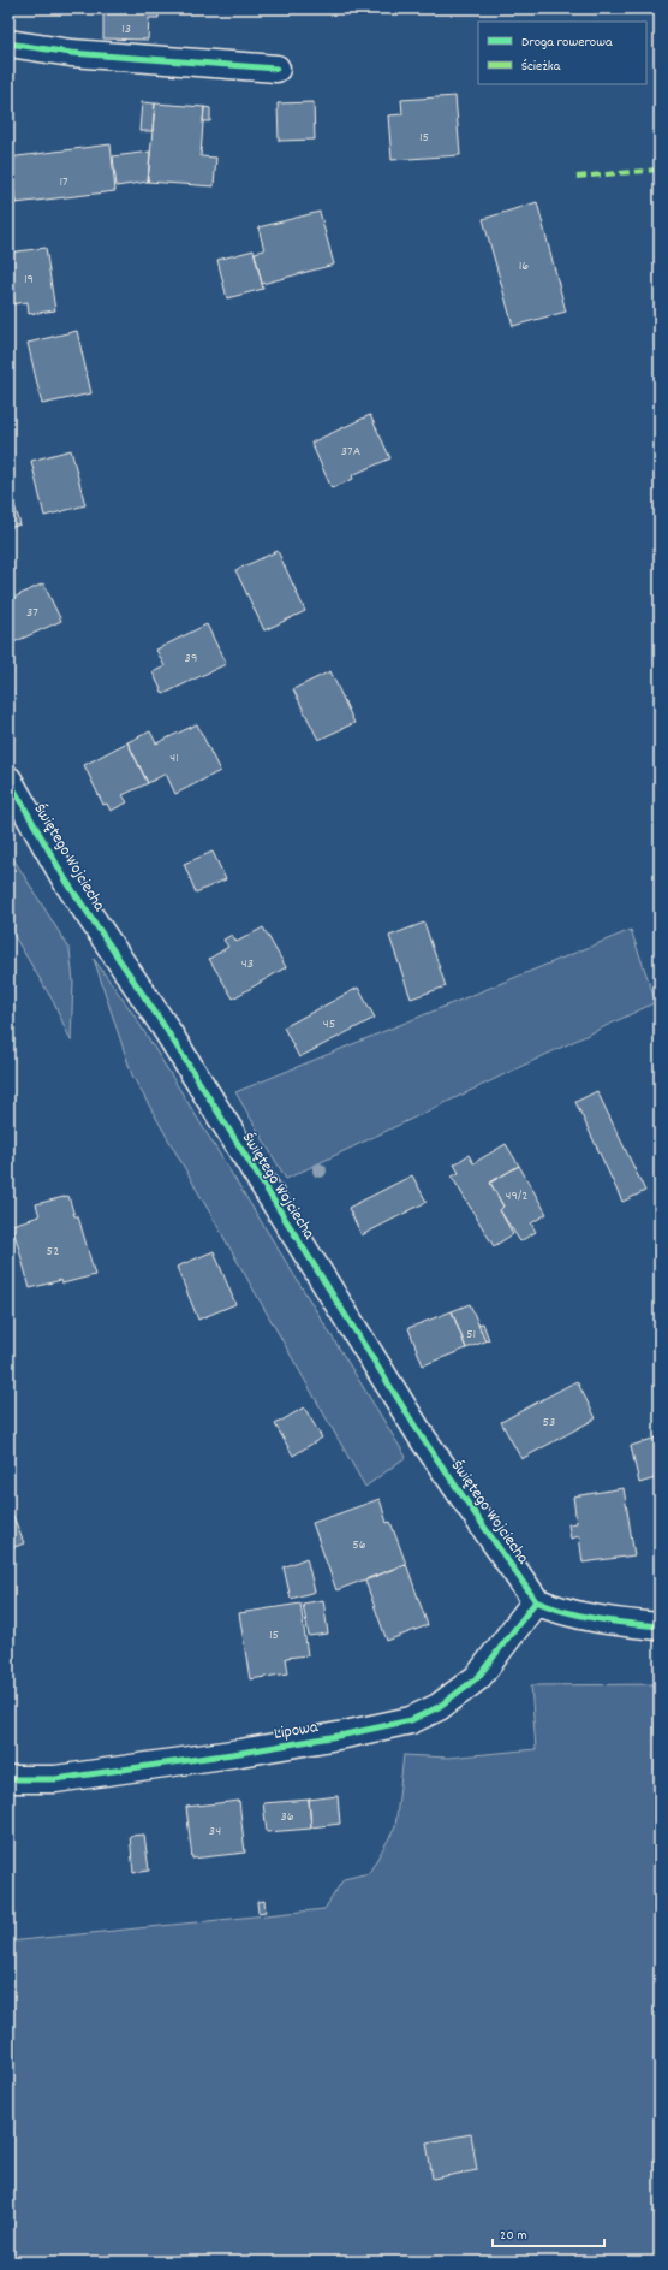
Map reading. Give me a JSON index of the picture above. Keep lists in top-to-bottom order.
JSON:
{
  "streets": {
    "street": ["Świętego Wojciecha", "Lipowa"]
  },
  "crossings": [
    ["Świętego Wojciecha", "Lipowa"]
  ],
  "house_numbers": [
    "13",
    "15",
    "17",
    "16",
    "19",
    "37A",
    "37",
    "39",
    "41",
    "43",
    "45",
    "49/2",
    "52",
    "51",
    "53",
    "56",
    "15",
    "36",
    "34"
  ],
  "legend": ["Droga rowerowa", "Ścieżka"],
  "scale_bar": "20 m"
}
